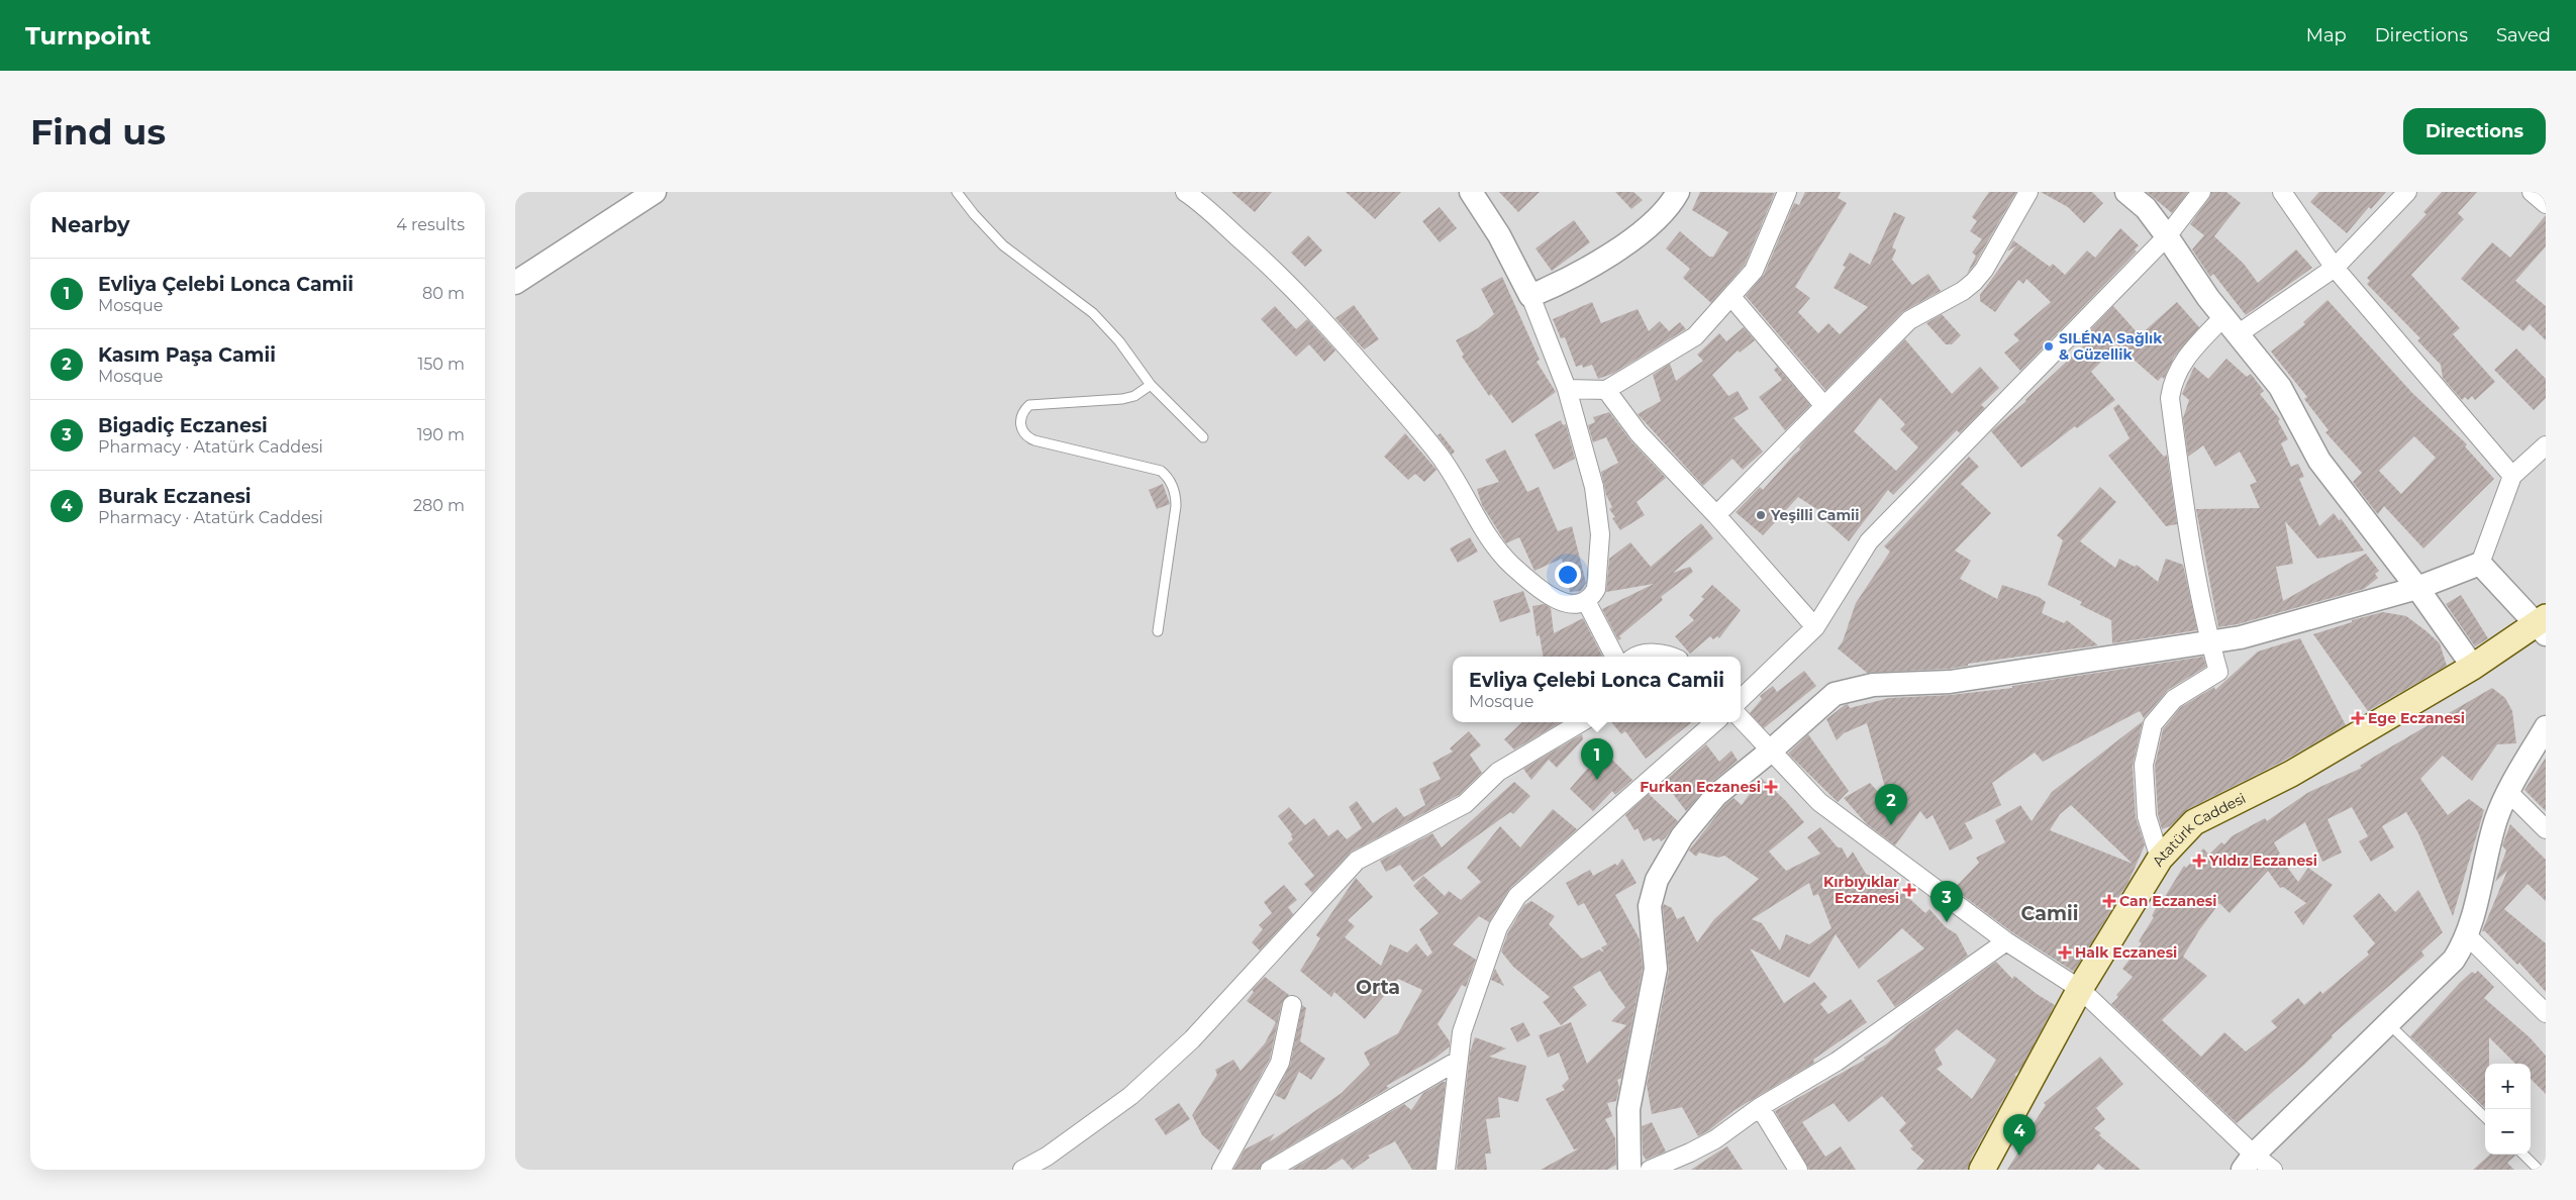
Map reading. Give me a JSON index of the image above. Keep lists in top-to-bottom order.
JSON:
{
  "streets": {
    "main road": ["Atatürk Caddesi"]
  },
  "districts": ["Camii", "Orta"],
  "places": {
    "other": ["SILÉNA Sağlık & Güzellik", "Yeşilli Camii"],
    "health": [
      "Ege Eczanesi",
      "Furkan Eczanesi",
      "Yıldız Eczanesi",
      "Kırbıyıklar Eczanesi",
      "Can Eczanesi",
      "Halk Eczanesi"
    ]
  },
  "page": {
    "header": "Turnpoint",
    "nav": ["Map", "Directions", "Saved"],
    "buttons": "Directions",
    "title": "Find us",
    "heading": ["Nearby", "4 results"],
    "list": [
      {
        "mark": "1",
        "name": "Evliya Çelebi Lonca Camii",
        "note": "Mosque",
        "value": "80 m"
      },
      {
        "mark": "2",
        "name": "Kasım Paşa Camii",
        "note": "Mosque",
        "value": "150 m"
      },
      {
        "mark": "3",
        "name": "Bigadiç Eczanesi",
        "note": "Pharmacy · Atatürk Caddesi",
        "value": "190 m"
      },
      {
        "mark": "4",
        "name": "Burak Eczanesi",
        "note": "Pharmacy · Atatürk Caddesi",
        "value": "280 m"
      }
    ],
    "popup": ["Evliya Çelebi Lonca Camii", "Mosque"],
    "pins": [
      "1",
      "2",
      "3",
      "4"
    ],
    "map_buttons": ["+", "−"]
  }
}
